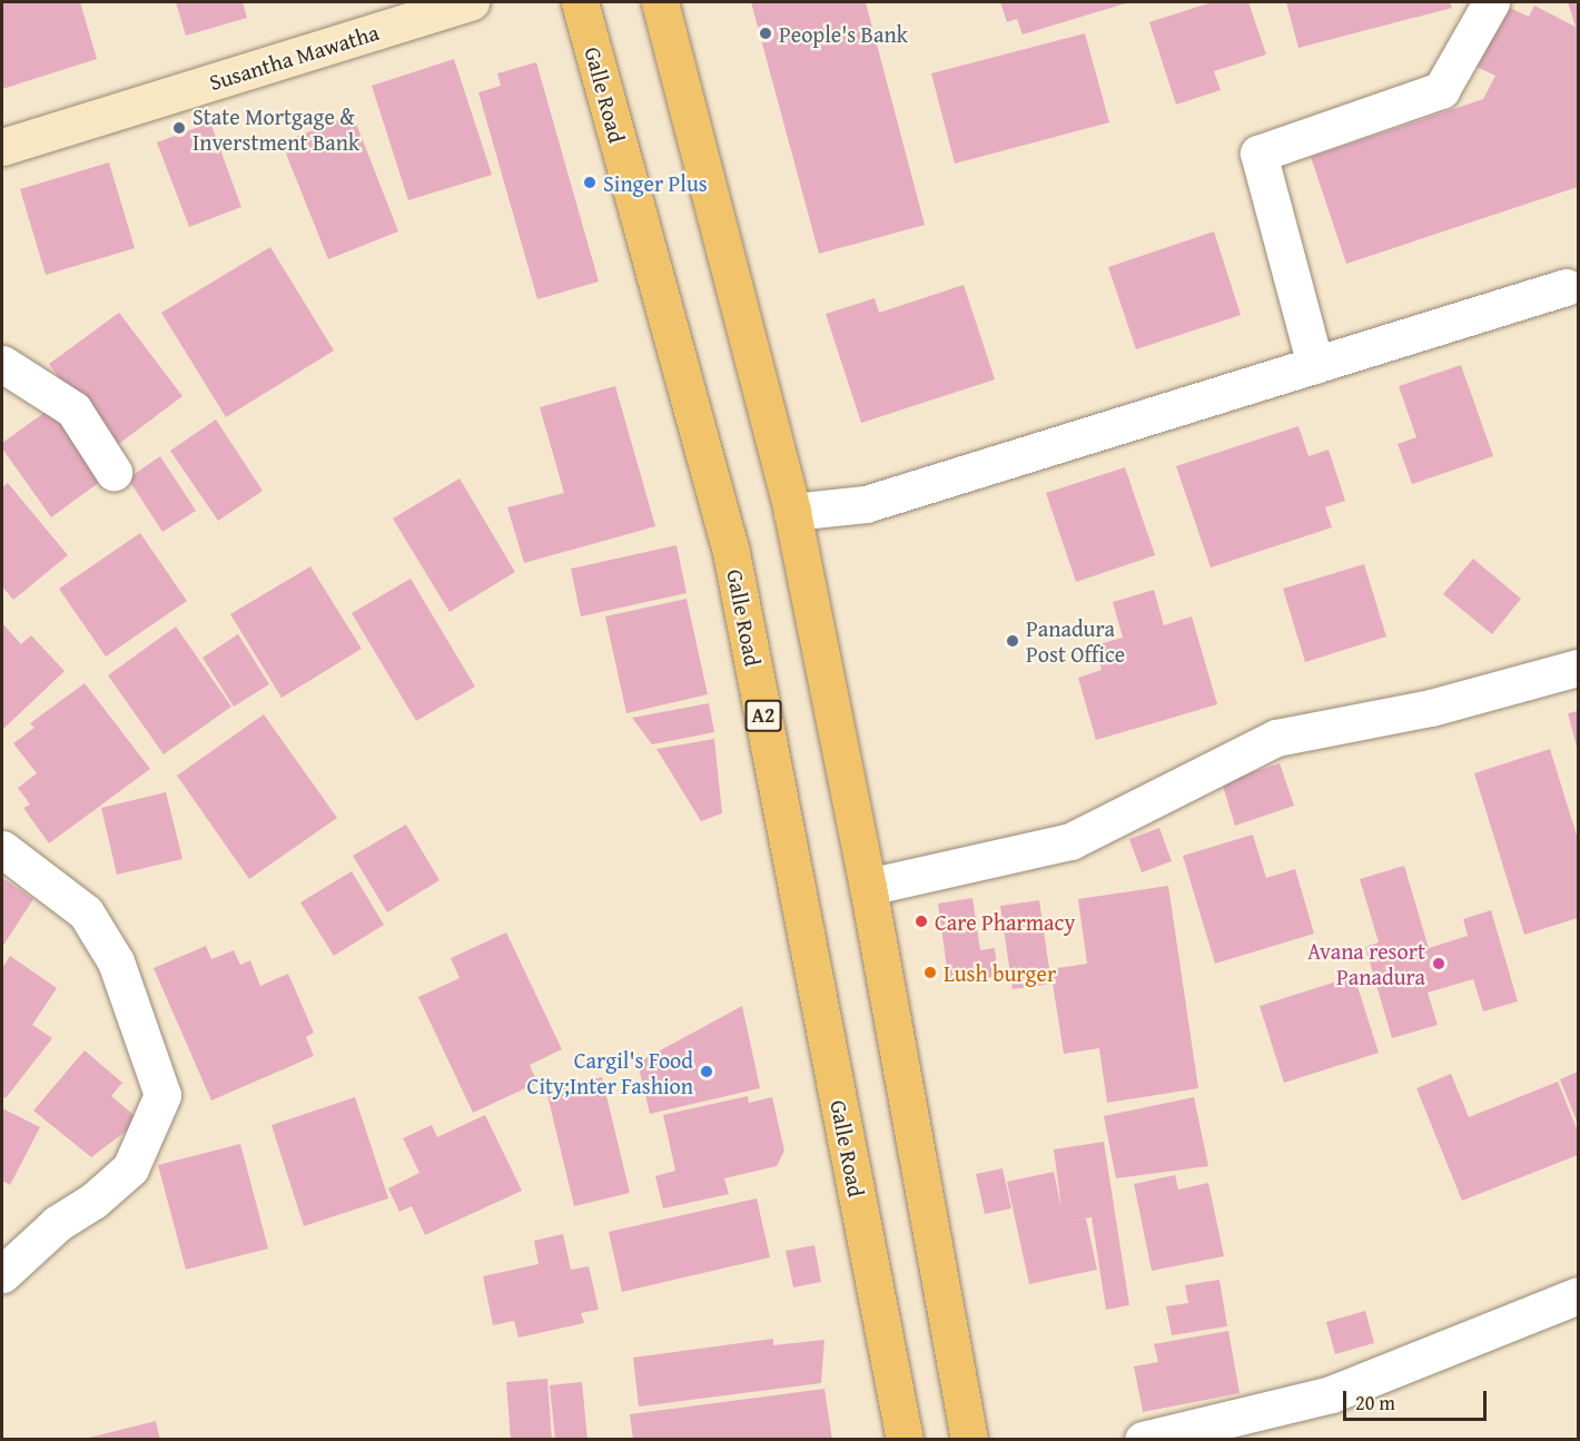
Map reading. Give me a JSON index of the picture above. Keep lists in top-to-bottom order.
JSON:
{
  "streets": {
    "highway": ["Galle Road", "A2"],
    "street": ["Susantha Mawatha"]
  },
  "places": [
    "People's Bank",
    "State Mortgage & Inverstment Bank",
    "Singer Plus",
    "Panadura Post Office",
    "Care Pharmacy",
    "Avana resort Panadura",
    "Lush burger",
    "Cargil's Food City;Inter Fashion"
  ],
  "scale_bar": "20 m"
}
